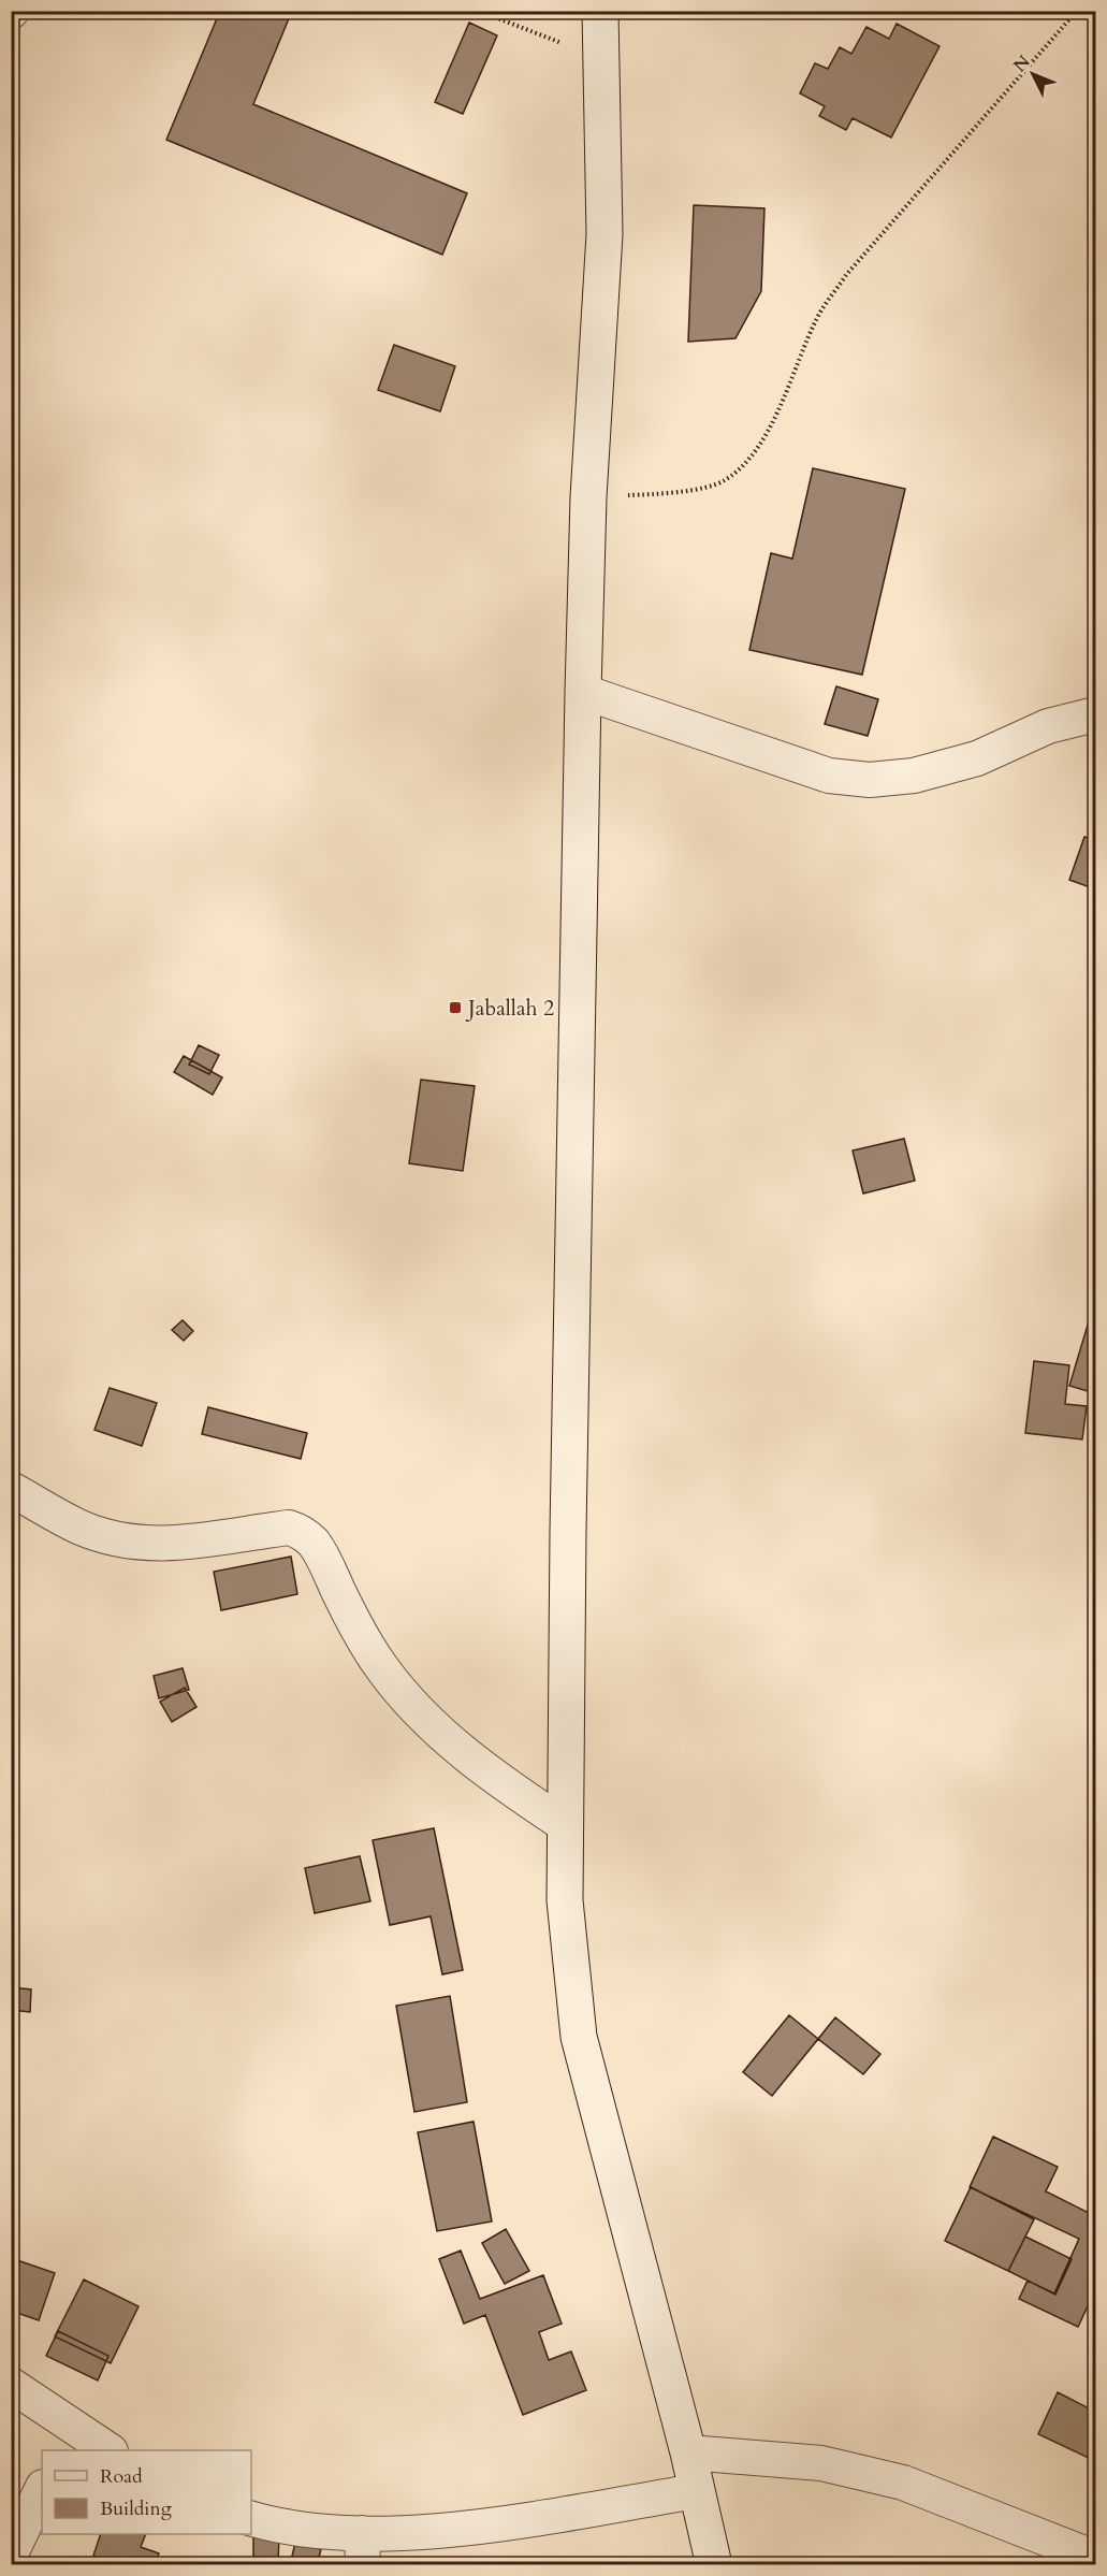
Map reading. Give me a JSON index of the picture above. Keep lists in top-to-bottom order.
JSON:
{
  "places": {
    "transit": ["Jaballah 2"]
  },
  "legend": ["Road", "Building"],
  "north": "top left"
}
